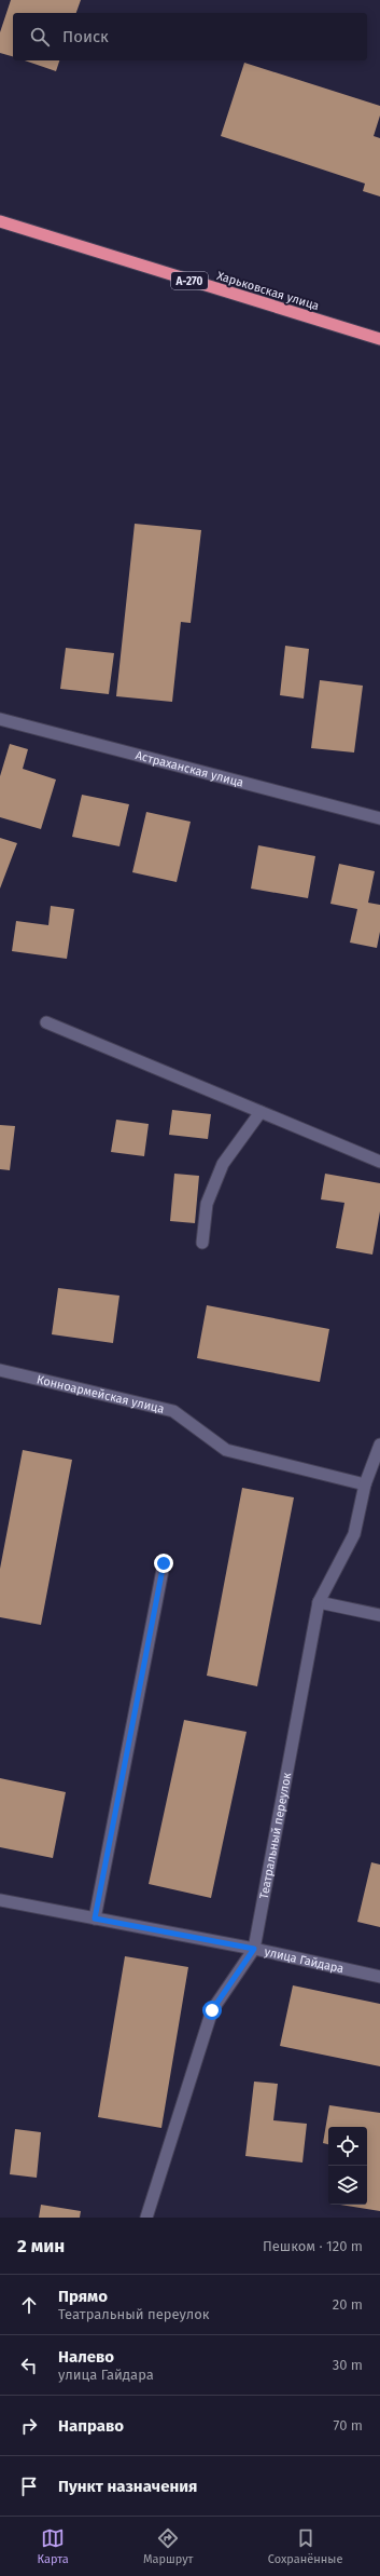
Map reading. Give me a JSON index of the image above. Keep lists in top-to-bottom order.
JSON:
{
  "streets": {
    "highway": ["А-270", "Харьковская улица"],
    "street": [
      "Астраханская улица",
      "Конноармейская улица",
      "Театральный переулок",
      "улица Гайдара"
    ]
  },
  "crossings": [
    ["Конноармейская улица", "Театральный переулок"],
    ["Театральный переулок", "улица Гайдара"]
  ],
  "page": {
    "search": "Поиск",
    "heading": ["2 мин", "Пешком · 120 m"],
    "list": [
      ["Прямо", "Театральный переулок", "20 m"],
      ["Налево", "улица Гайдара", "30 m"],
      ["Направо", "70 m"],
      "Пункт назначения"
    ],
    "nav": ["Карта", "Маршрут", "Сохранённые"]
  }
}
